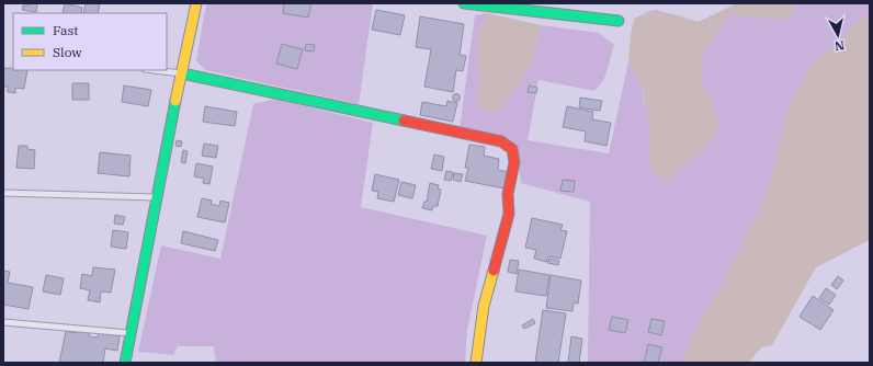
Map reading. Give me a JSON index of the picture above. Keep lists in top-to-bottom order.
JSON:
{
  "legend": ["Fast", "Slow"],
  "north": "bottom"
}
